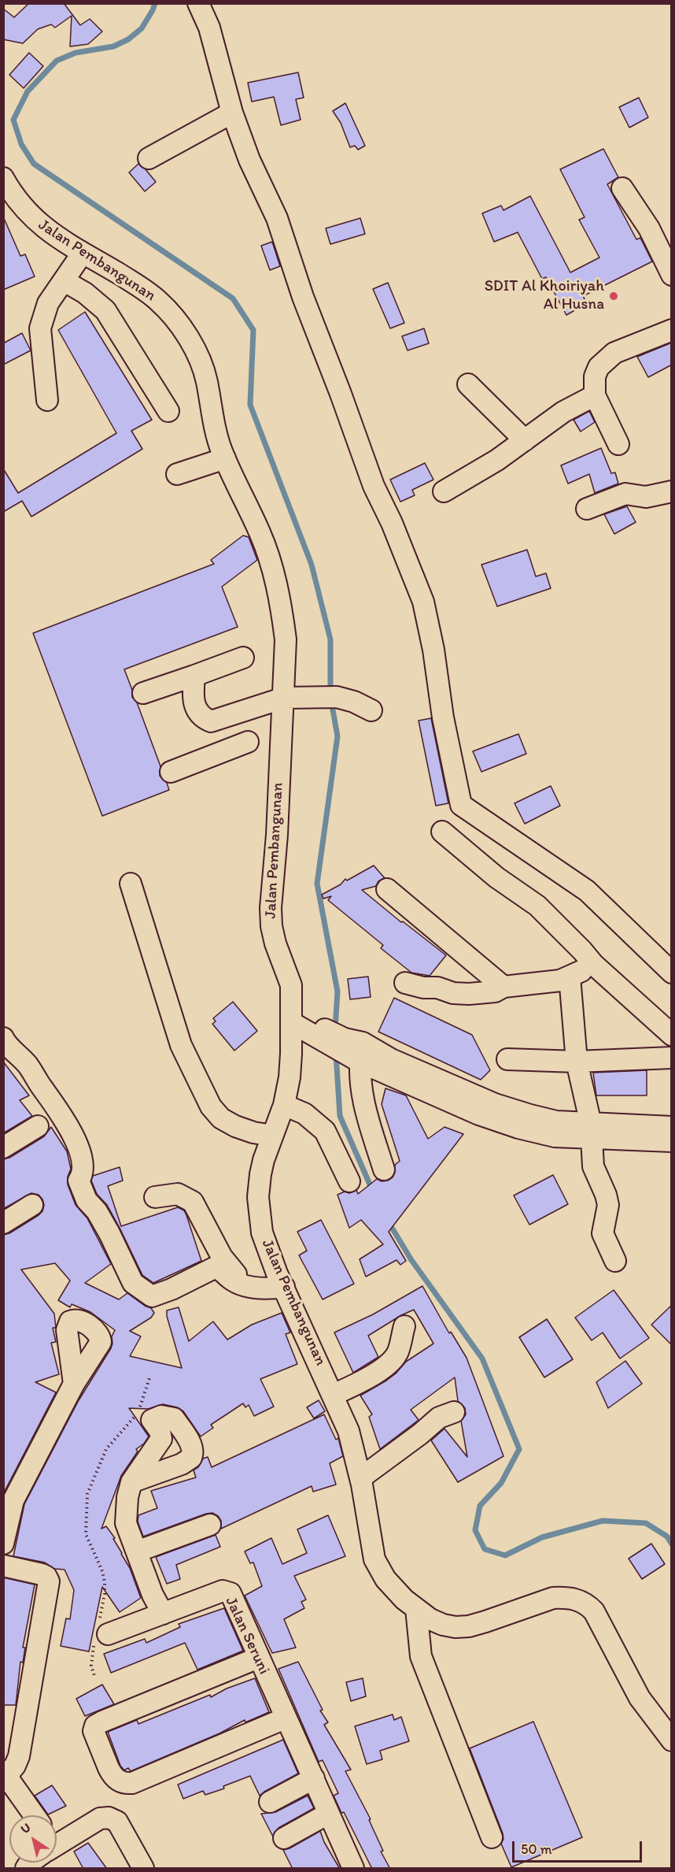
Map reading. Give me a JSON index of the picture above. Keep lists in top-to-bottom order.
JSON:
{
  "streets": {
    "street": ["Jalan Pembangunan", "Jalan Seruni"]
  },
  "places": ["SDIT Al Khoiriyah Al Husna"],
  "scale_bar": "50 m",
  "north": "top left"
}
